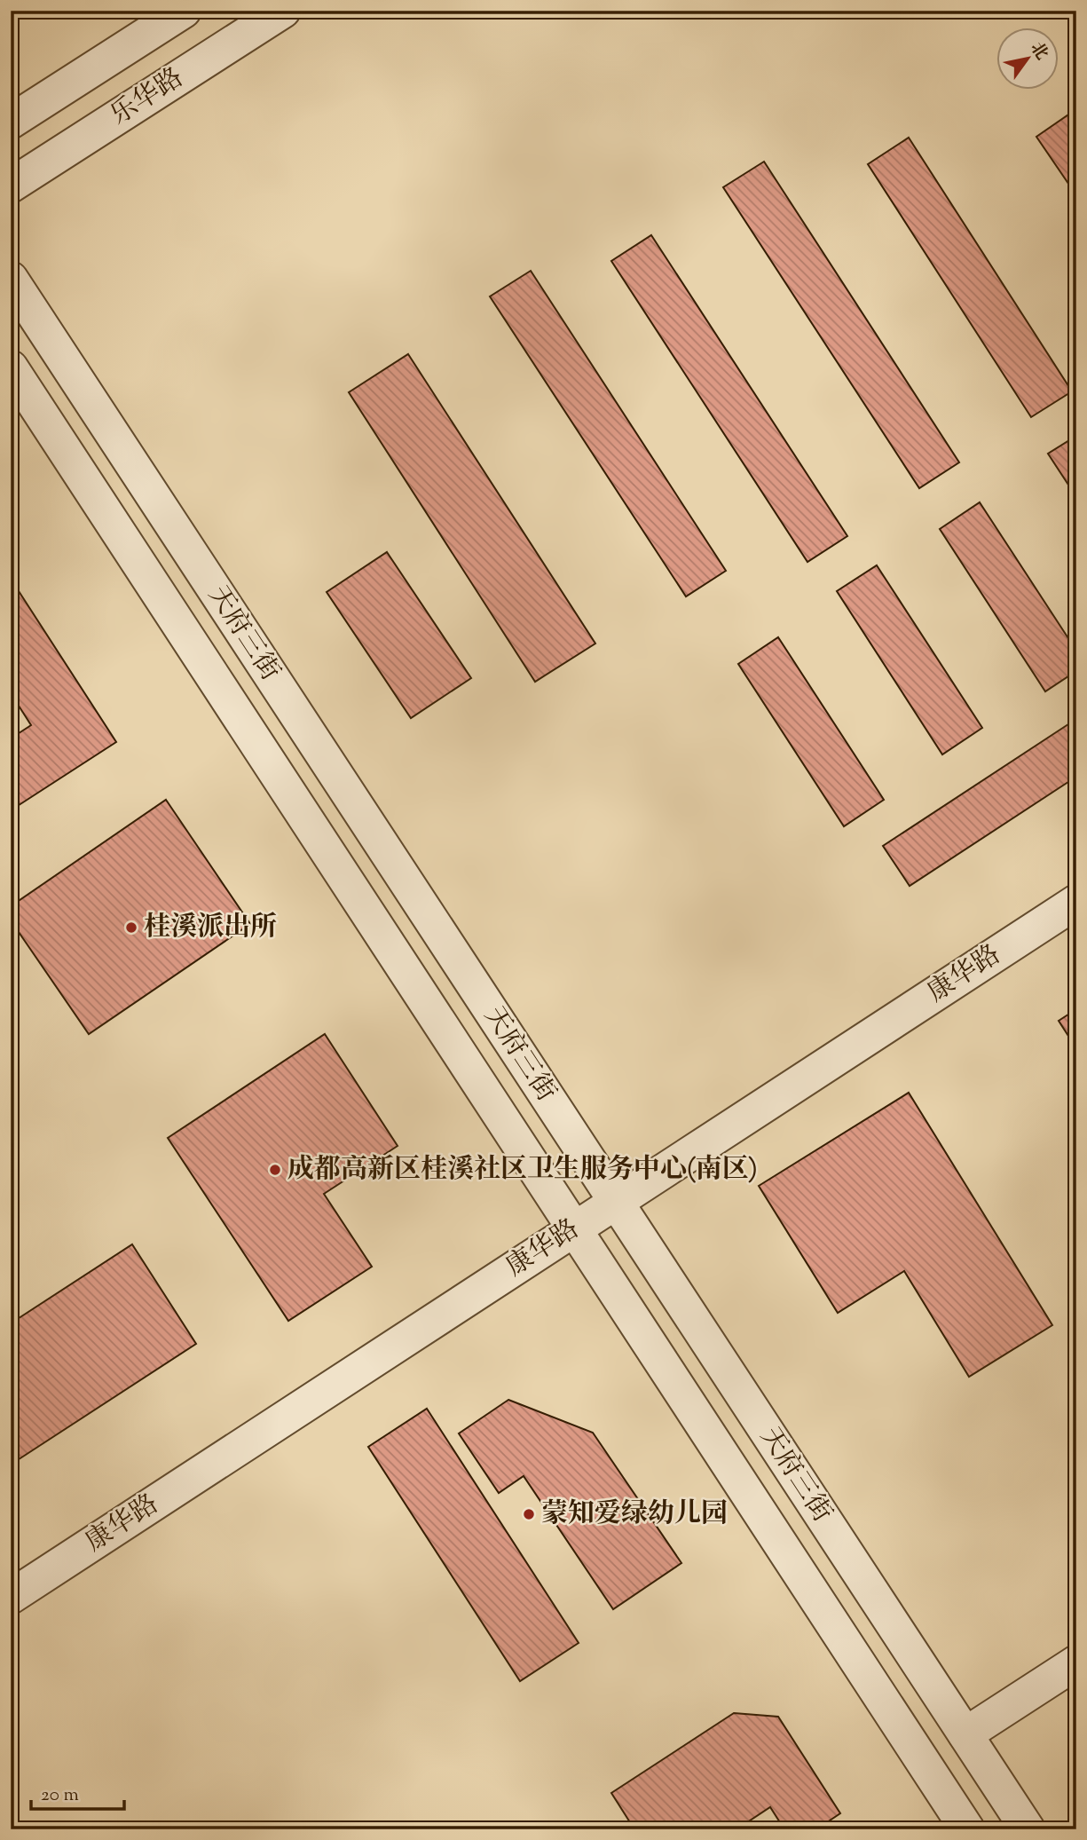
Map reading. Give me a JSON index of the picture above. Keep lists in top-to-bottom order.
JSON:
{
  "streets": {
    "street": ["乐华路", "天府三街", "康华路"]
  },
  "crossings": [
    ["天府三街", "康华路"]
  ],
  "places": ["桂溪派出所", "成都高新区桂溪社区卫生服务中心(南区)", "蒙知爱绿幼儿园"],
  "scale_bar": "20 m",
  "north": "top right"
}
